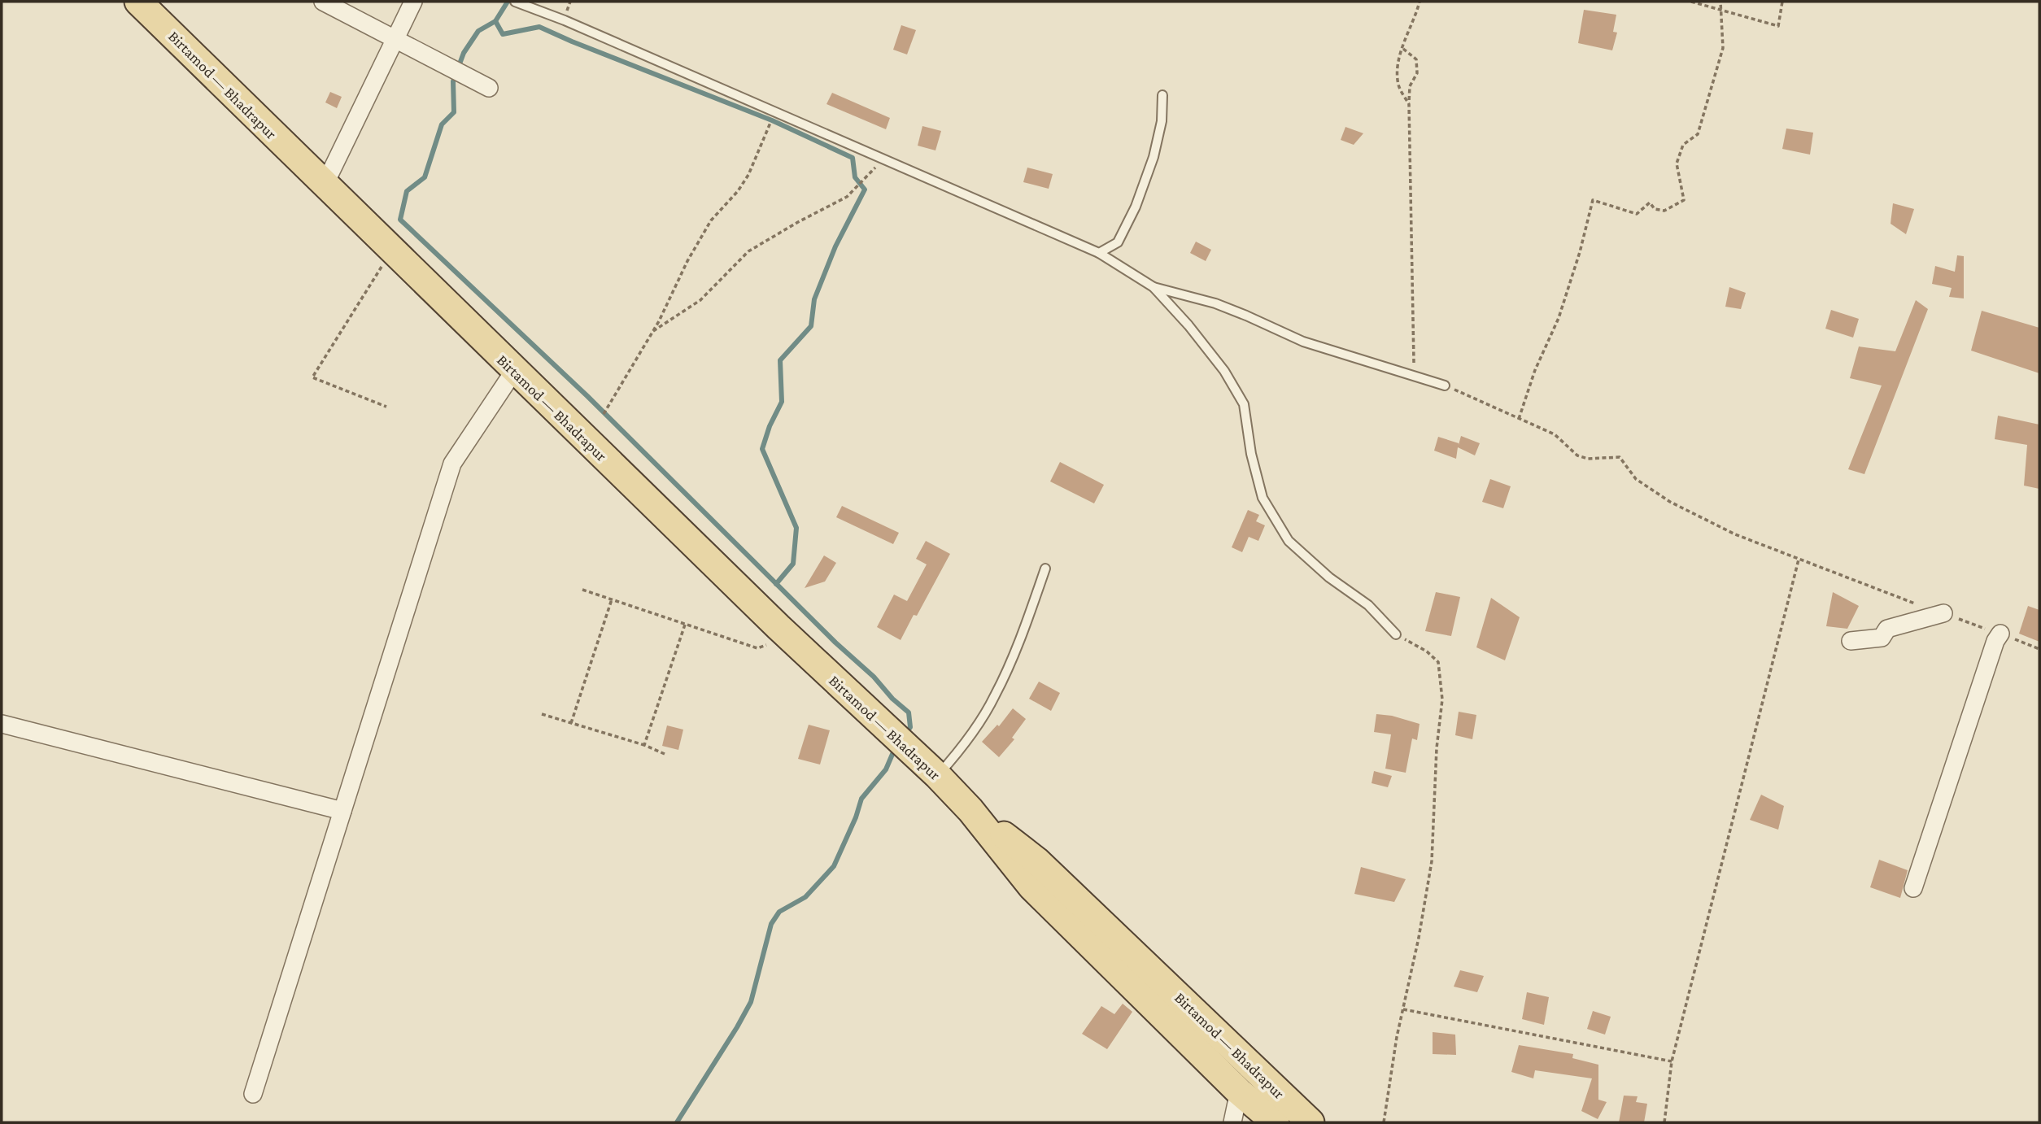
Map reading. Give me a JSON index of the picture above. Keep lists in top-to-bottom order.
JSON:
{
  "streets": {
    "main road": ["Birtamod — Bhadrapur"]
  }
}
